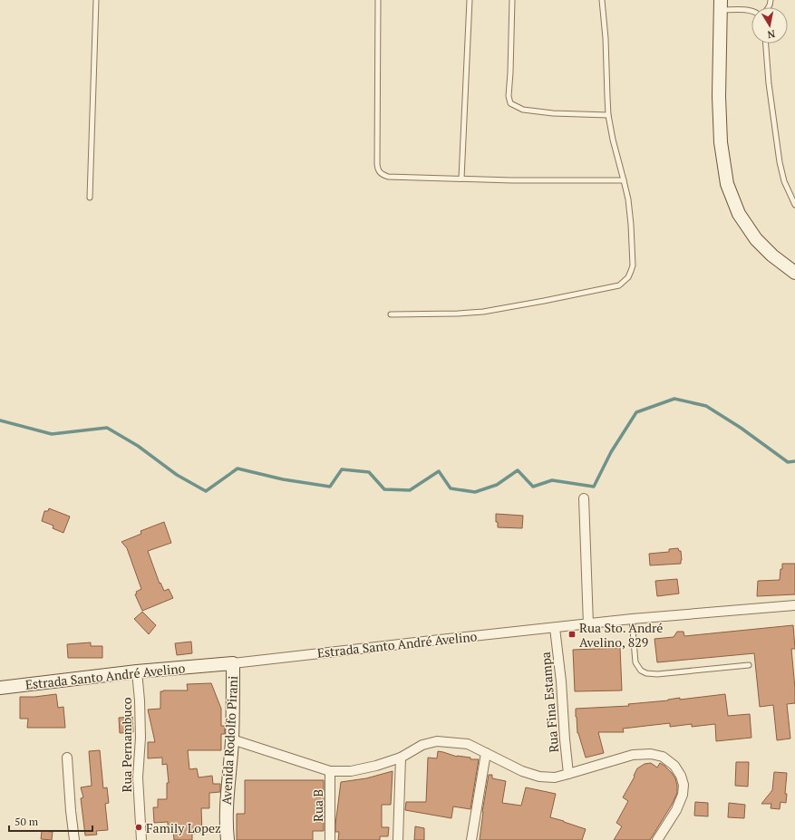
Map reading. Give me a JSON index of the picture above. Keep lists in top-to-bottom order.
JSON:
{
  "streets": {
    "main road": ["Estrada Santo André Avelino", "Avenida Rodolfo Pirani"],
    "street": ["Rua Fina Estampa", "Rua Pernambuco", "Rua B"]
  },
  "crossings": [
    ["Estrada Santo André Avelino", "Rua Fina Estampa"],
    ["Estrada Santo André Avelino", "Avenida Rodolfo Pirani"],
    ["Estrada Santo André Avelino", "Rua Pernambuco"]
  ],
  "places": {
    "transit": ["Rua Sto. André Avelino, 829"],
    "other": ["Family Lopez"]
  },
  "scale_bar": "50 m",
  "north": "bottom"
}
